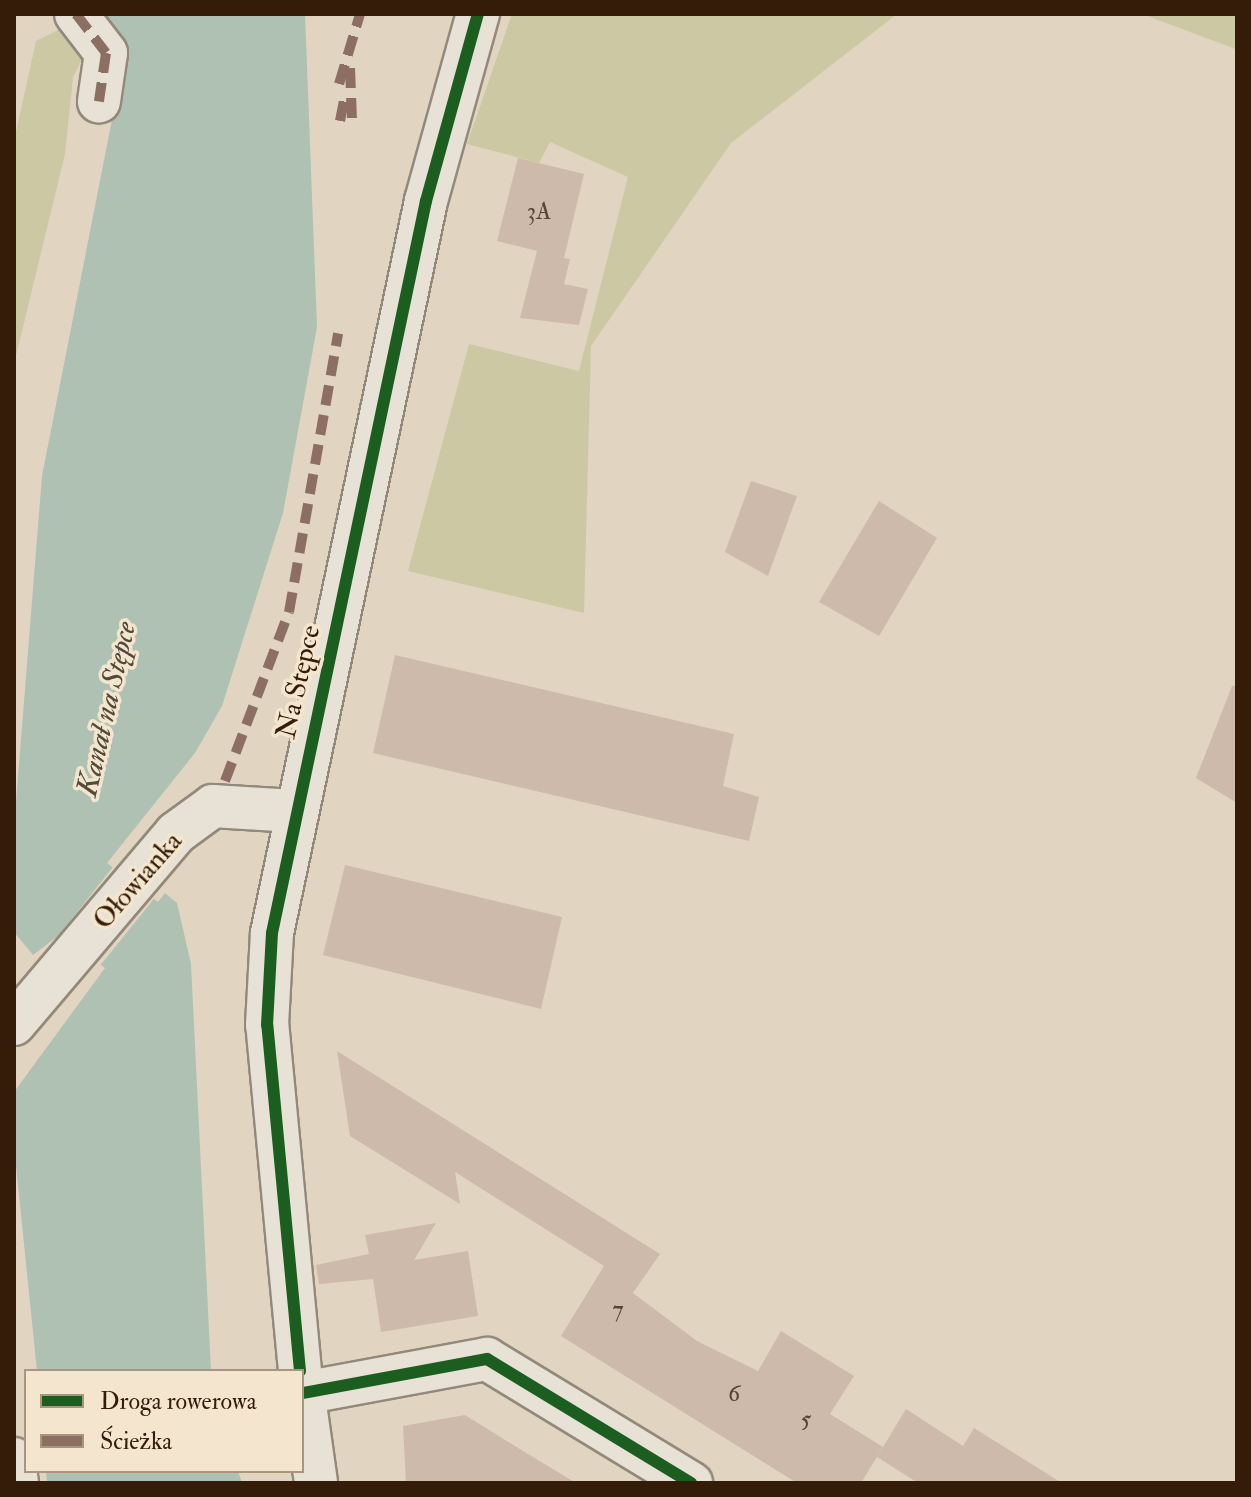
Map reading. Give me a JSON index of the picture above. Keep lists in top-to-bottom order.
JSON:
{
  "streets": {
    "street": ["Na Stępce", "Ołowianka"]
  },
  "crossings": [
    ["Na Stępce", "Ołowianka"]
  ],
  "water": ["Kanał na Stępce"],
  "house_numbers": [
    "3A",
    "7",
    "6",
    "5"
  ],
  "legend": ["Droga rowerowa", "Ścieżka"]
}
